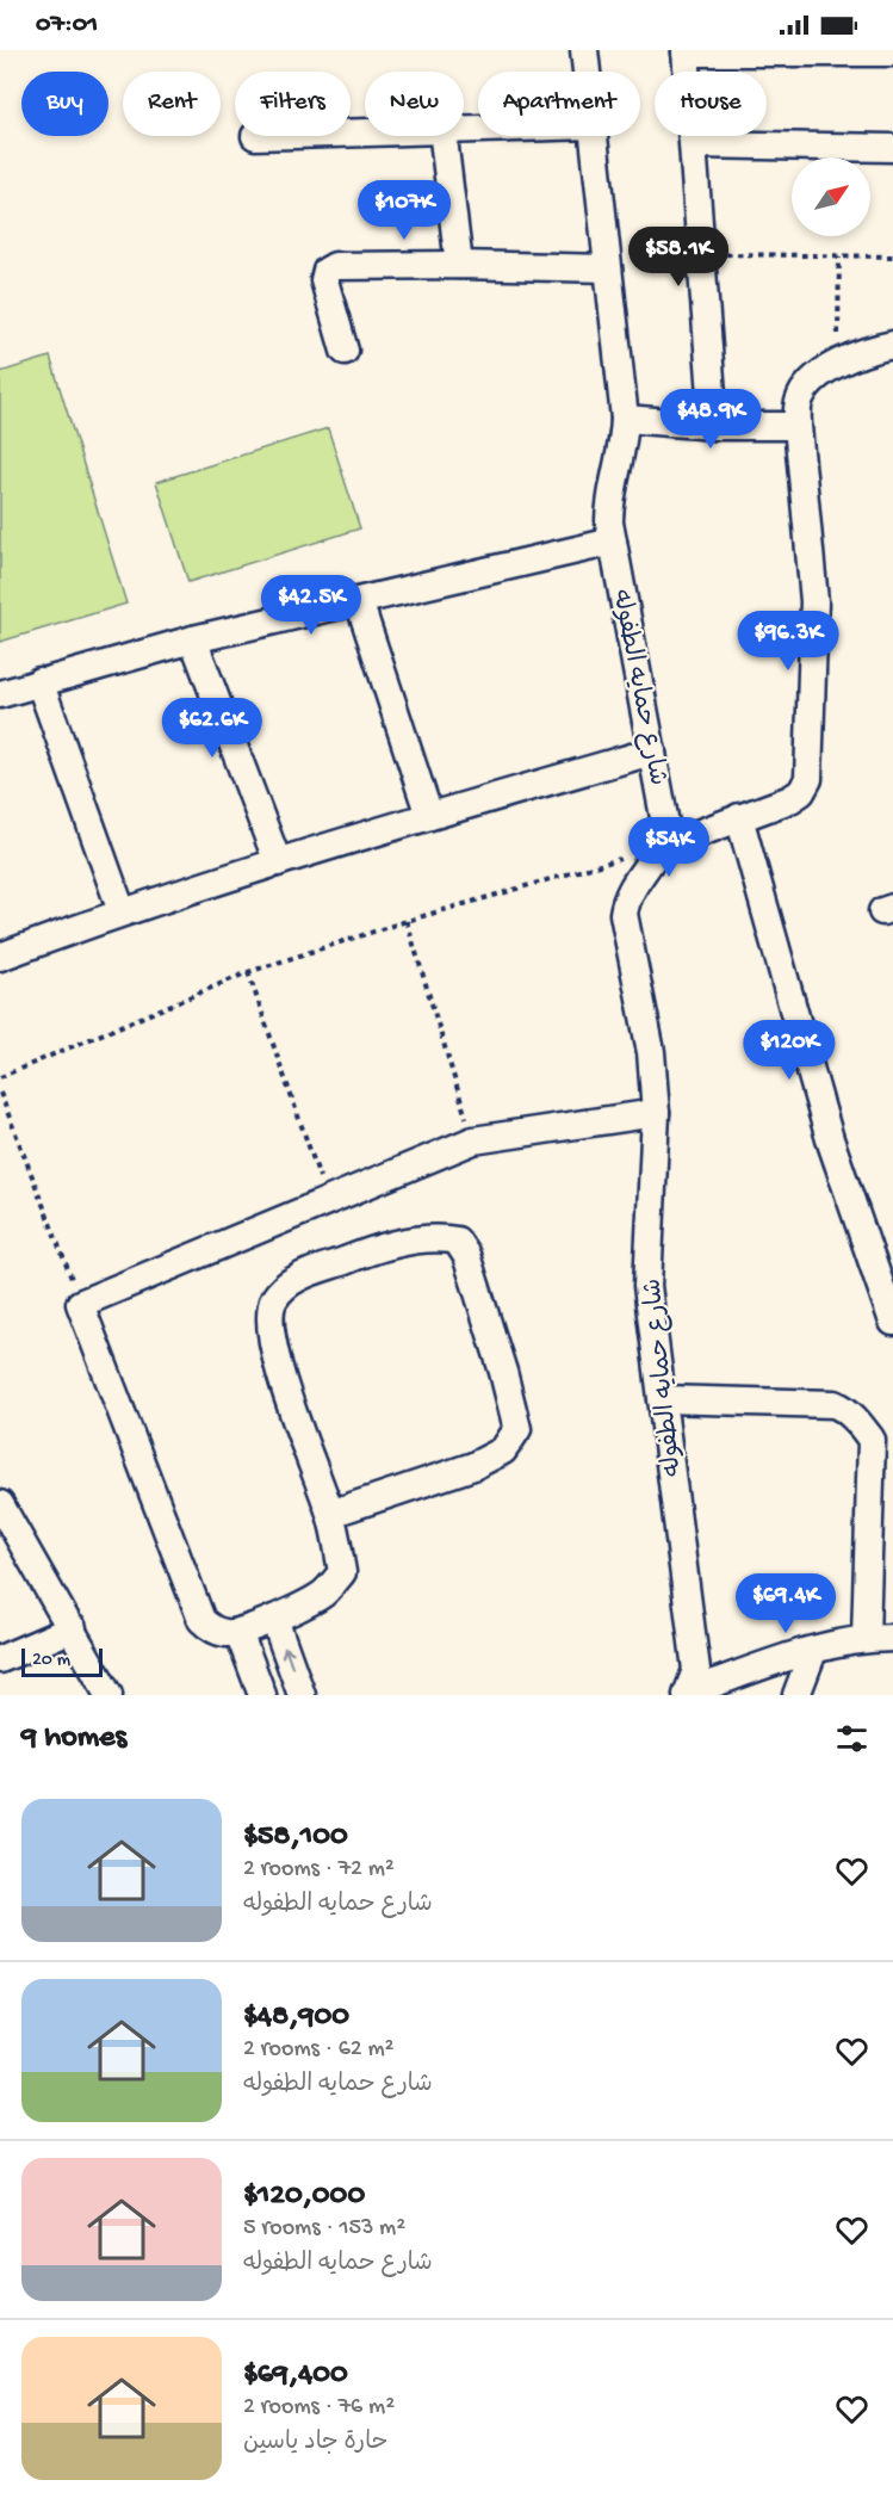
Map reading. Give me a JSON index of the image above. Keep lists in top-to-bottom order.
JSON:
{
  "streets": {
    "street": ["شارع حمايه الطفوله"]
  },
  "scale_bar": "20 m",
  "north": "top right",
  "page": {
    "status": "07:01",
    "chip": [
      "Buy",
      "Rent",
      "Filters",
      "New",
      "Apartment",
      "House"
    ],
    "price": [
      "$107K",
      "$58.1K",
      "$48.9K",
      "$42.5K",
      "$96.3K",
      "$62.6K",
      "$54K",
      "$120K",
      "$69.4K"
    ],
    "scale": "20 m",
    "heading": "9 homes",
    "list": [
      {
        "name": "$58,100",
        "note": "2 rooms · 72 m² · شارع حمايه الطفوله"
      },
      {
        "name": "$48,900",
        "note": "2 rooms · 62 m² · شارع حمايه الطفوله"
      },
      {
        "name": "$120,000",
        "note": "5 rooms · 153 m² · شارع حمايه الطفوله"
      },
      {
        "name": "$69,400",
        "note": "2 rooms · 76 m² · حارة جاد ياسين"
      }
    ]
  }
}
